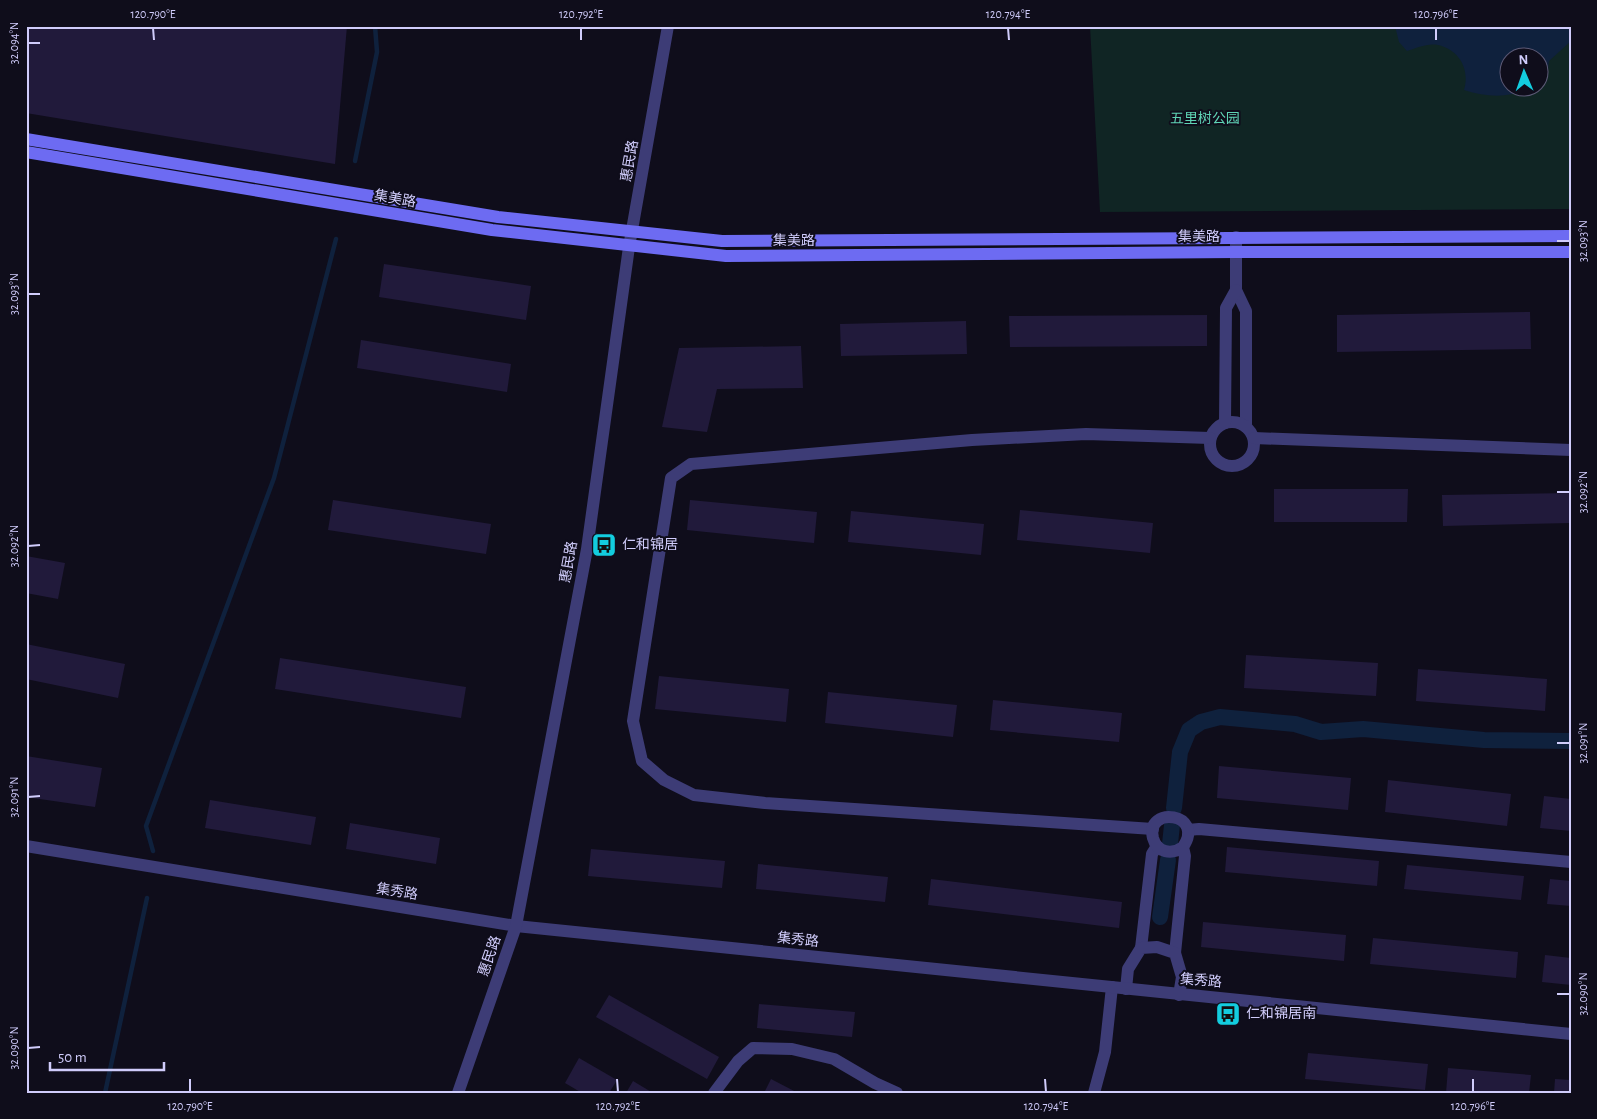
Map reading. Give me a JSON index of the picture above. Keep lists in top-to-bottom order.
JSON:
{
  "streets": {
    "main road": ["集美路"],
    "street": ["惠民路", "集秀路"]
  },
  "crossings": [
    ["惠民路", "集美路"],
    ["惠民路", "集秀路"]
  ],
  "parks": ["五里树公园"],
  "places": {
    "bus stop": ["仁和锦居", "仁和锦居南"]
  },
  "scale_bar": "50 m",
  "north": "top",
  "coordinates": [
    "120.790°E",
    "120.792°E",
    "120.794°E",
    "120.796°E",
    "32.094°N",
    "32.093°N",
    "32.092°N",
    "32.091°N",
    "32.090°N"
  ]
}
